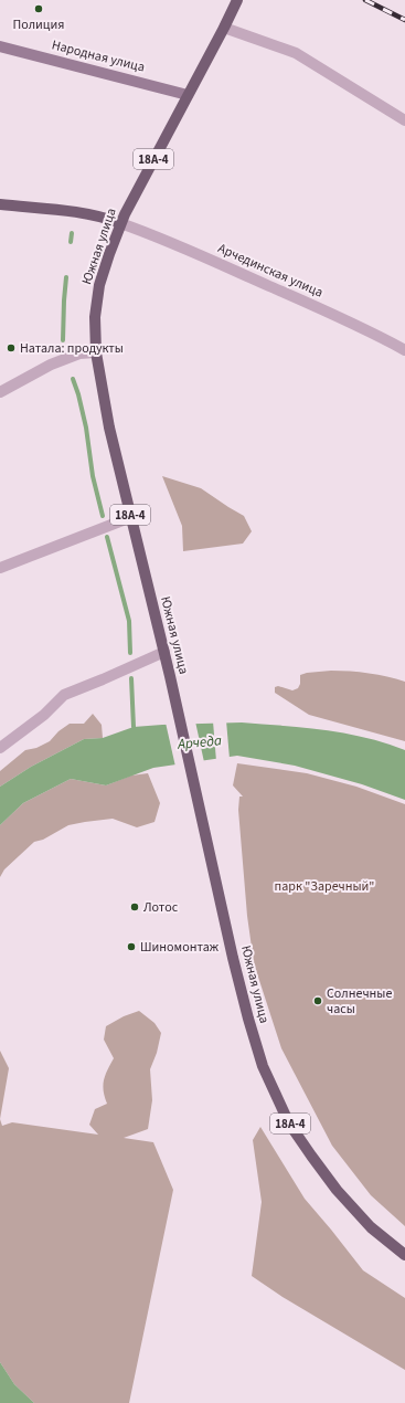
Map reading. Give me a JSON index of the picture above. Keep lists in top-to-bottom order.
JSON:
{
  "streets": {
    "main road": ["18А-4", "Южная улица"],
    "street": ["Народная улица", "Арчединская улица"]
  },
  "crossings": [
    ["Народная улица", "Южная улица"],
    ["Южная улица", "Арчединская улица"]
  ],
  "water": ["Арчеда"],
  "parks": ["парк \"Заречный\""],
  "places": [
    "Полиция",
    "Натала: продукты",
    "Лотос",
    "Шиномонтаж",
    "Солнечные часы"
  ]
}
